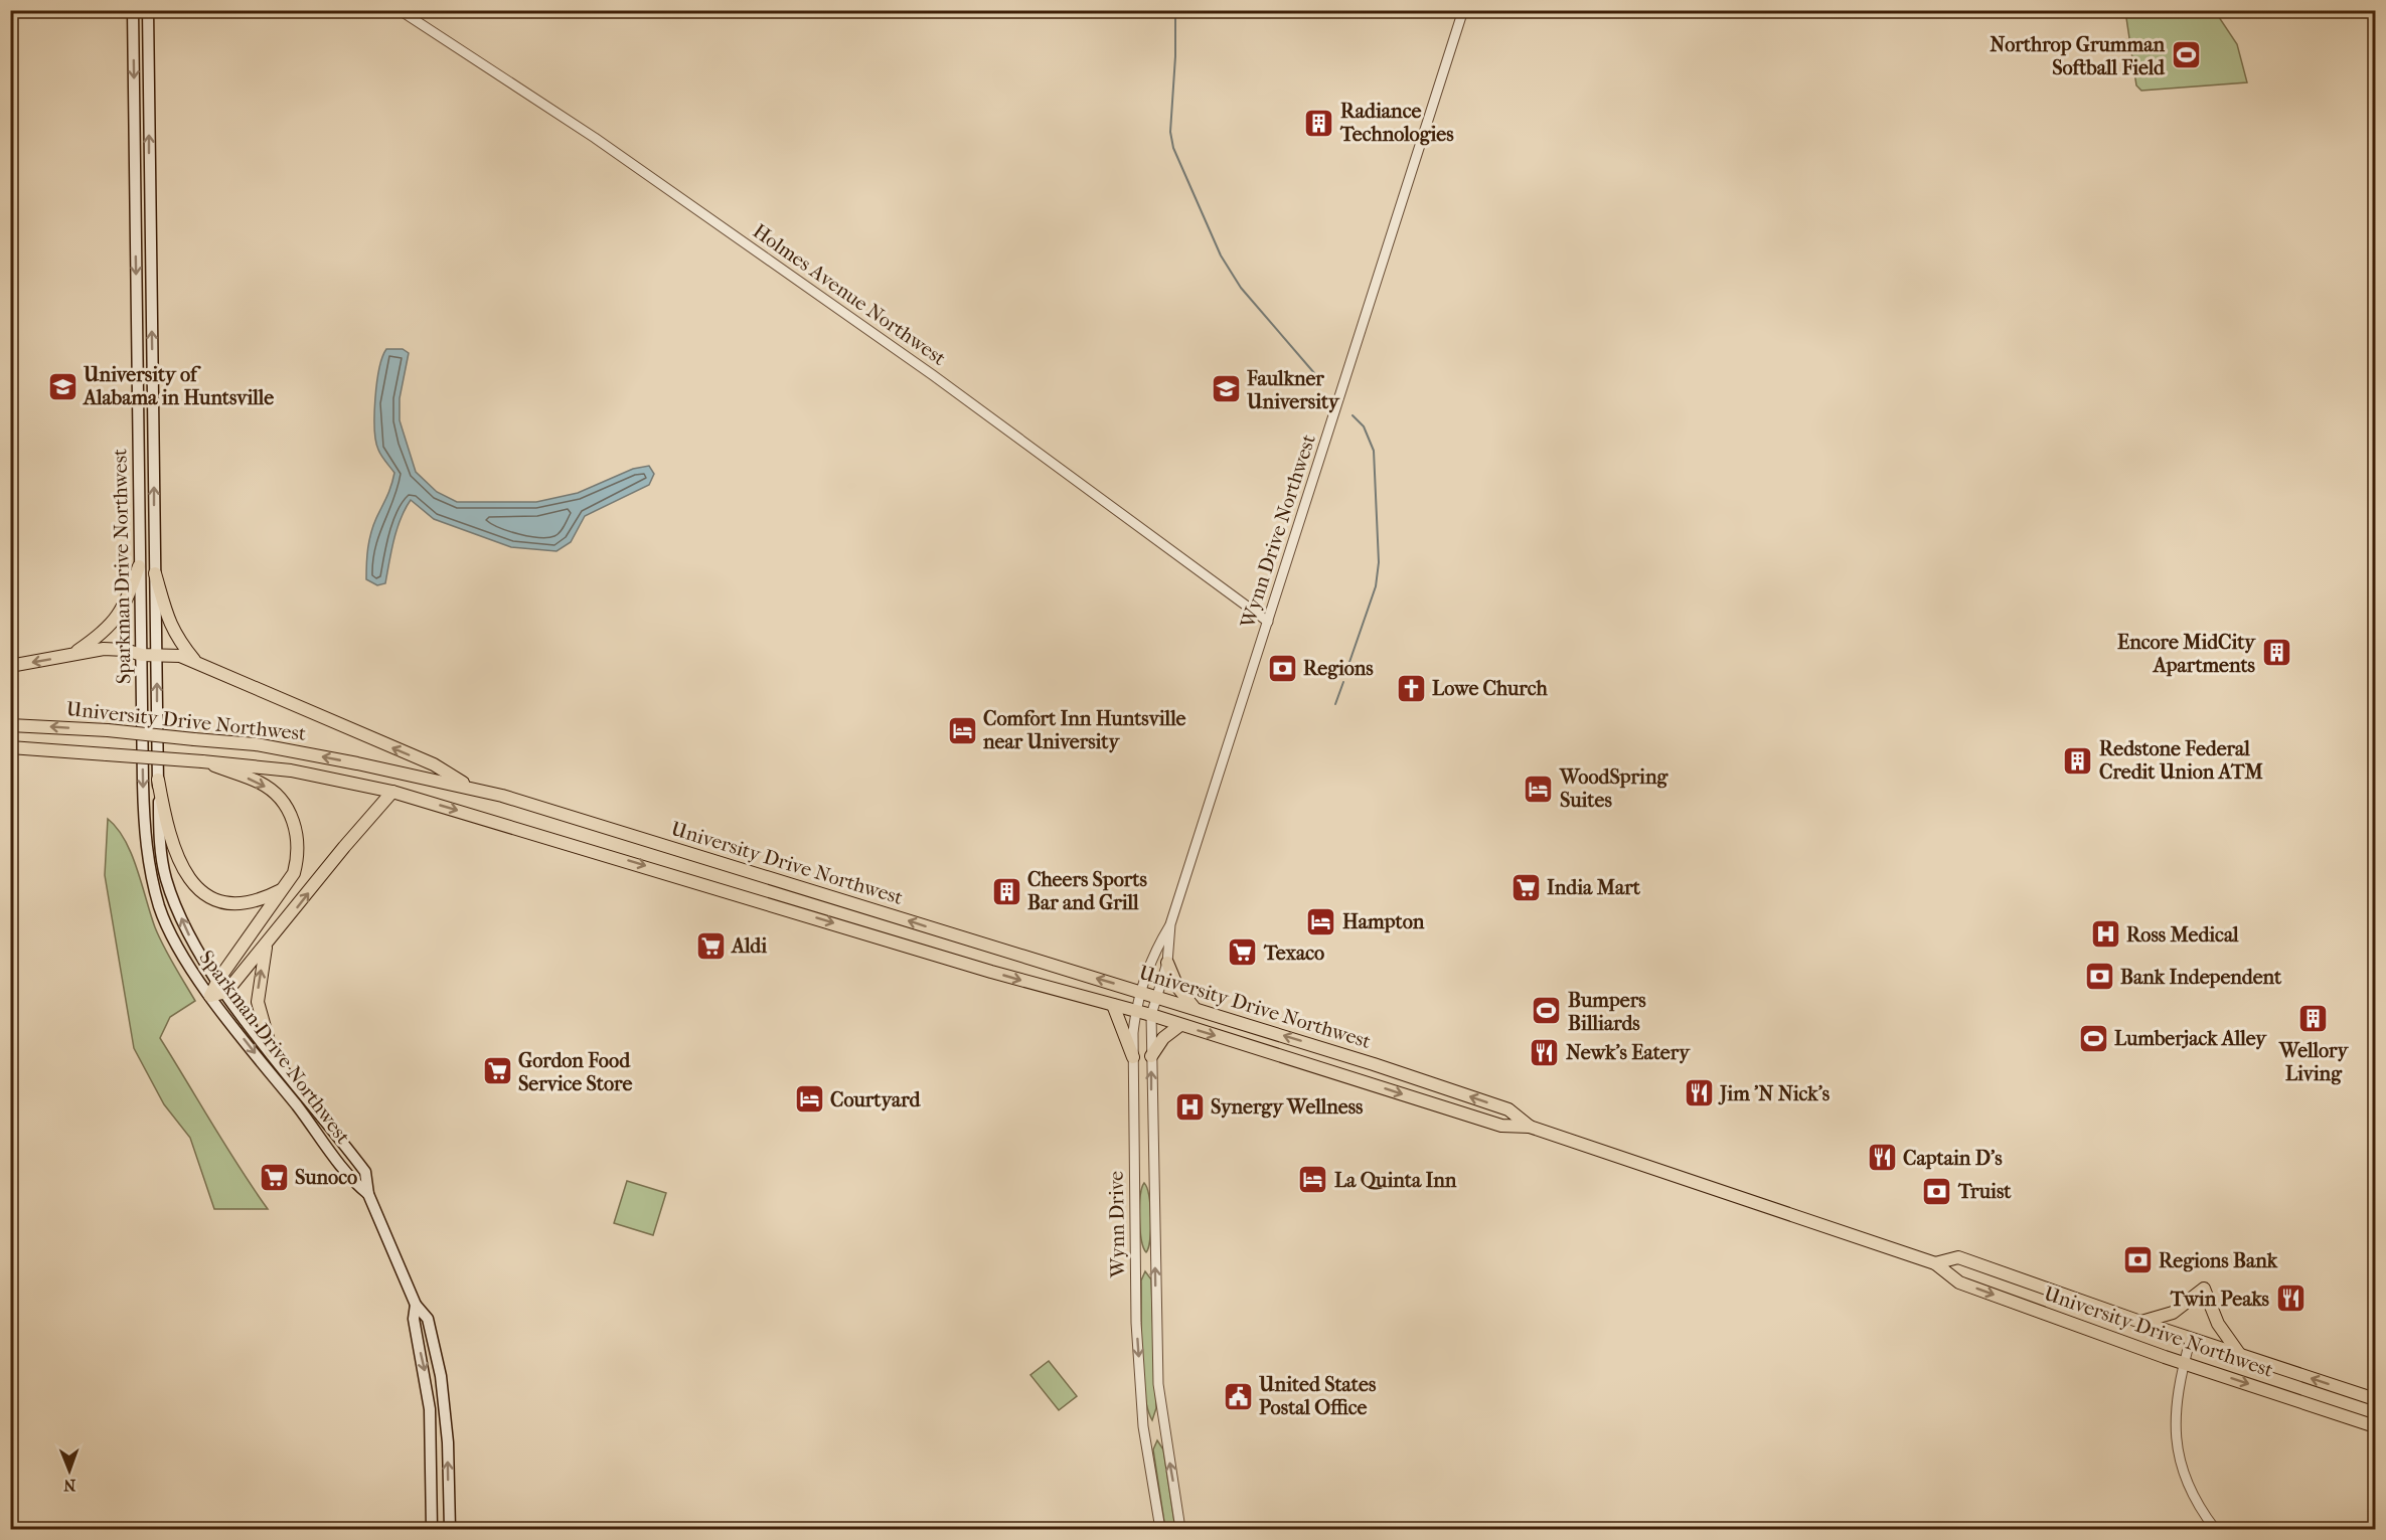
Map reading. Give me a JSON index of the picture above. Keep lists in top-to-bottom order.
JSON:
{
  "streets": {
    "highway": ["University Drive Northwest"],
    "main road": ["Sparkman Drive Northwest"],
    "street": ["Holmes Avenue Northwest", "Wynn Drive Northwest", "Wynn Drive"]
  },
  "crossings": [
    ["Holmes Avenue Northwest", "Wynn Drive Northwest"],
    ["Wynn Drive Northwest", "University Drive Northwest"],
    ["Wynn Drive Northwest", "Wynn Drive"],
    ["University Drive Northwest", "Wynn Drive"]
  ],
  "places": {
    "sports": ["Northrop Grumman Softball Field", "Bumpers Billiards", "Lumberjack Alley"],
    "building": [
      "Radiance Technologies",
      "Encore MidCity Apartments",
      "Redstone Federal Credit Union ATM",
      "Cheers Sports Bar and Grill",
      "Wellory Living"
    ],
    "school or university": ["University of Alabama in Huntsville", "Faulkner University"],
    "bank": [
      "Regions",
      "Bank Independent",
      "Truist",
      "Regions Bank"
    ],
    "church": ["Lowe Church"],
    "hotel": [
      "Comfort Inn Huntsville near University",
      "WoodSpring Suites",
      "Hampton",
      "Courtyard",
      "La Quinta Inn"
    ],
    "supermarket": [
      "India Mart",
      "Aldi",
      "Texaco",
      "Gordon Food Service Store",
      "Sunoco"
    ],
    "hospital": ["Ross Medical", "Synergy Wellness"],
    "restaurant": [
      "Newk's Eatery",
      "Jim 'N Nick's",
      "Captain D's",
      "Twin Peaks"
    ],
    "public building": ["United States Postal Office"]
  },
  "north": "bottom"
}
